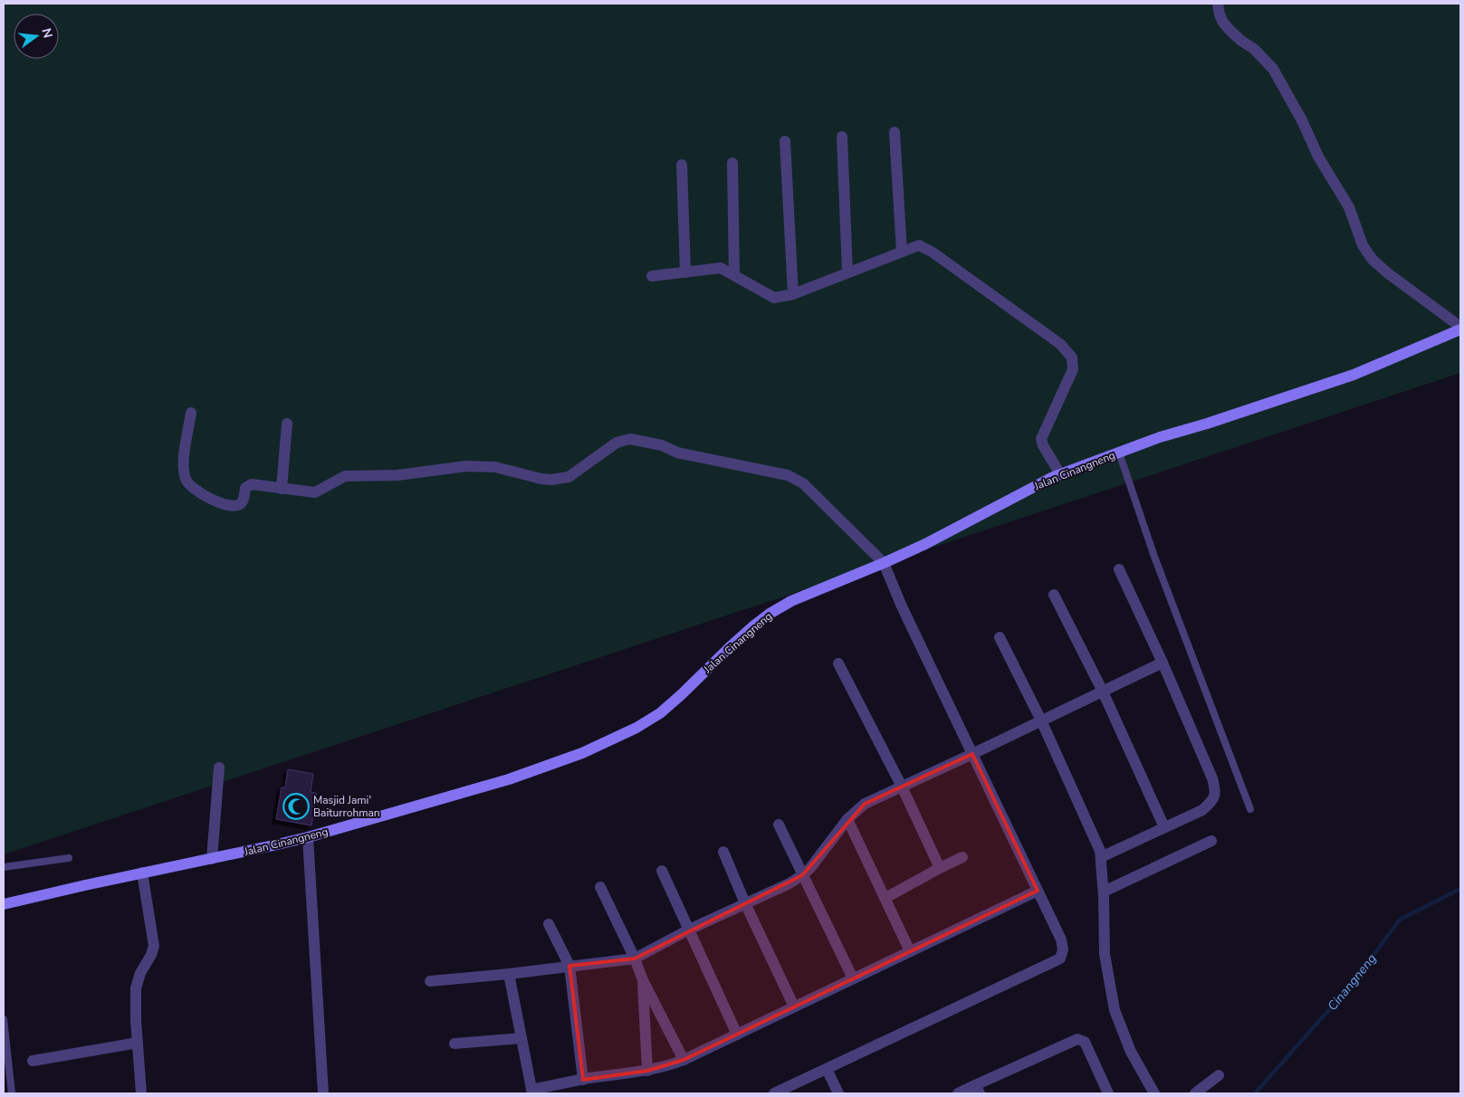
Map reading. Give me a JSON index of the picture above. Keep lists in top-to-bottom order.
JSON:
{
  "streets": {
    "street": ["Jalan Cinangneng"]
  },
  "water": ["Cinangneng"],
  "places": {
    "mosque": ["Masjid Jami' Baiturrohman"]
  },
  "north": "right"
}
